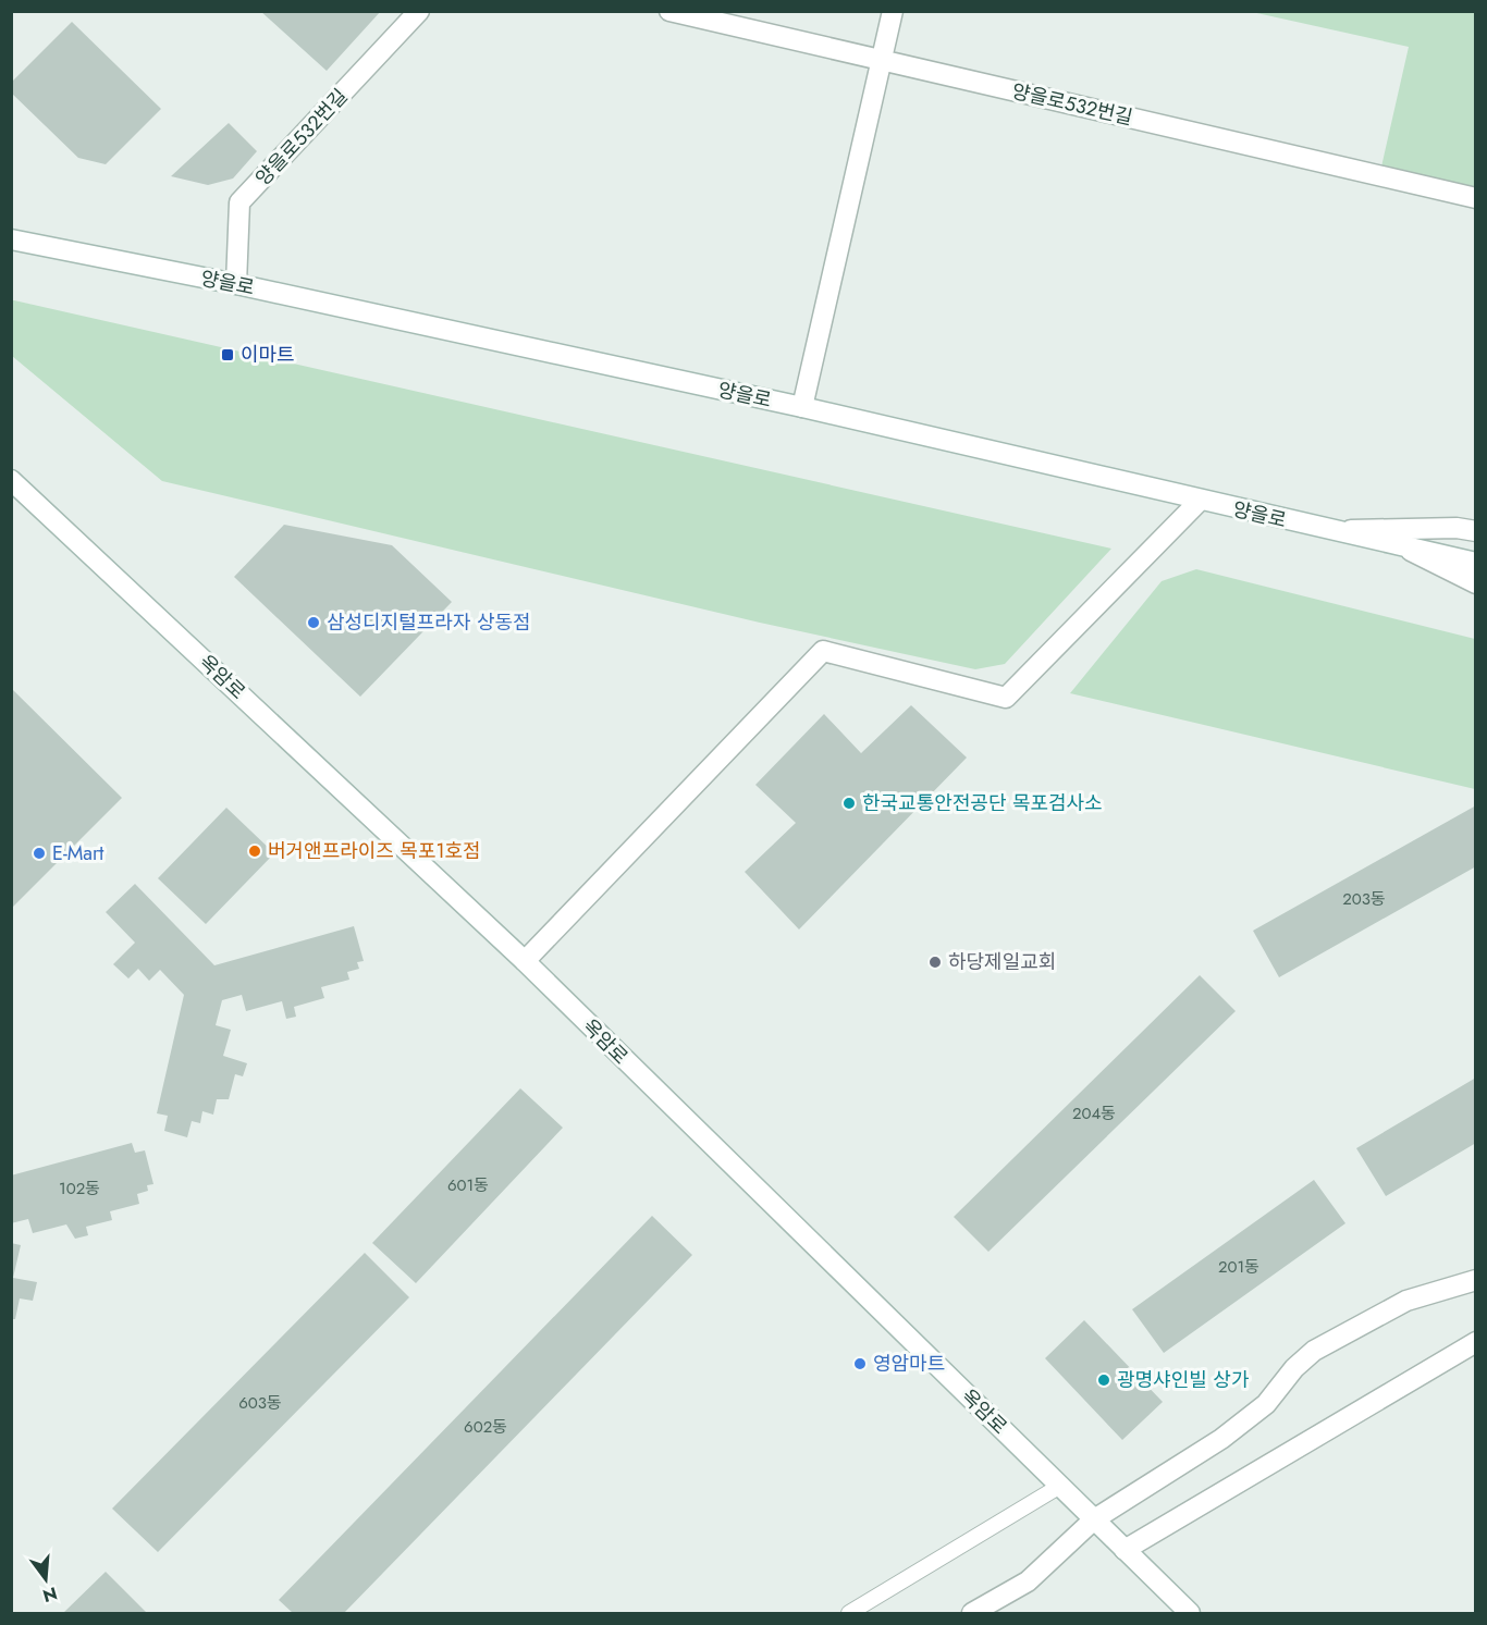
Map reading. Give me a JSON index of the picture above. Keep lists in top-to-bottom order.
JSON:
{
  "streets": {
    "street": ["양을로532번길", "양을로", "옥암로"]
  },
  "crossings": [
    ["양을로532번길", "양을로"]
  ],
  "places": {
    "transit": ["이마트"],
    "other": [
      "삼성디지털프라자 상동점",
      "한국교통안전공단 목포검사소",
      "버거앤프라이즈 목포1호점",
      "E-Mart",
      "하당제일교회",
      "영암마트",
      "광명샤인빌 상가"
    ]
  },
  "house_numbers": [
    "203동",
    "204동",
    "601동",
    "102동",
    "201동",
    "603동",
    "602동"
  ],
  "north": "bottom"
}
